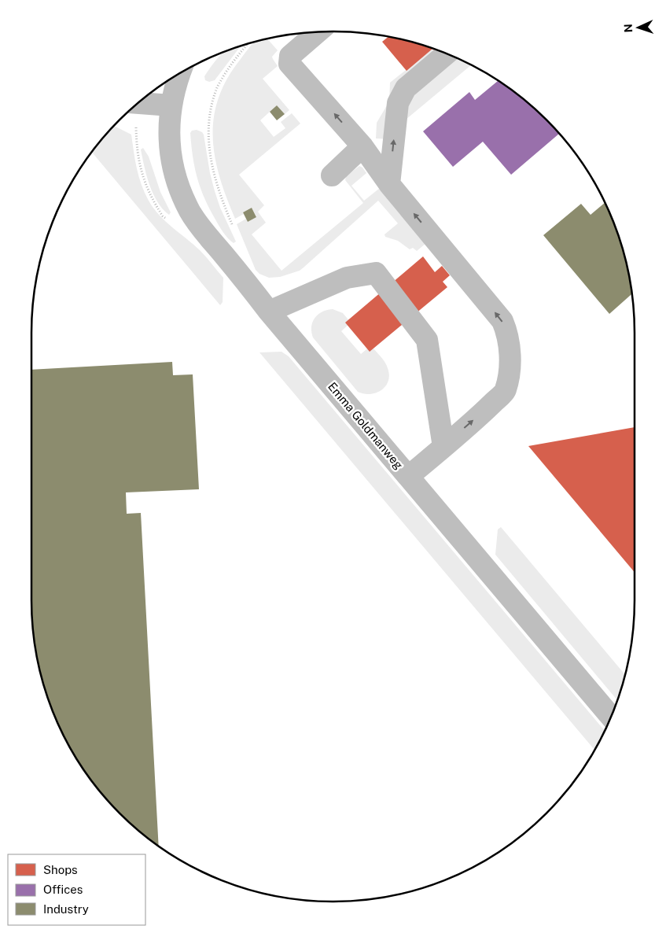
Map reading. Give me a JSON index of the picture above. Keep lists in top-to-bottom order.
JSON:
{
  "streets": {
    "street": ["Emma Goldmanweg"]
  },
  "legend": ["Shops", "Offices", "Industry"],
  "north": "left"
}
